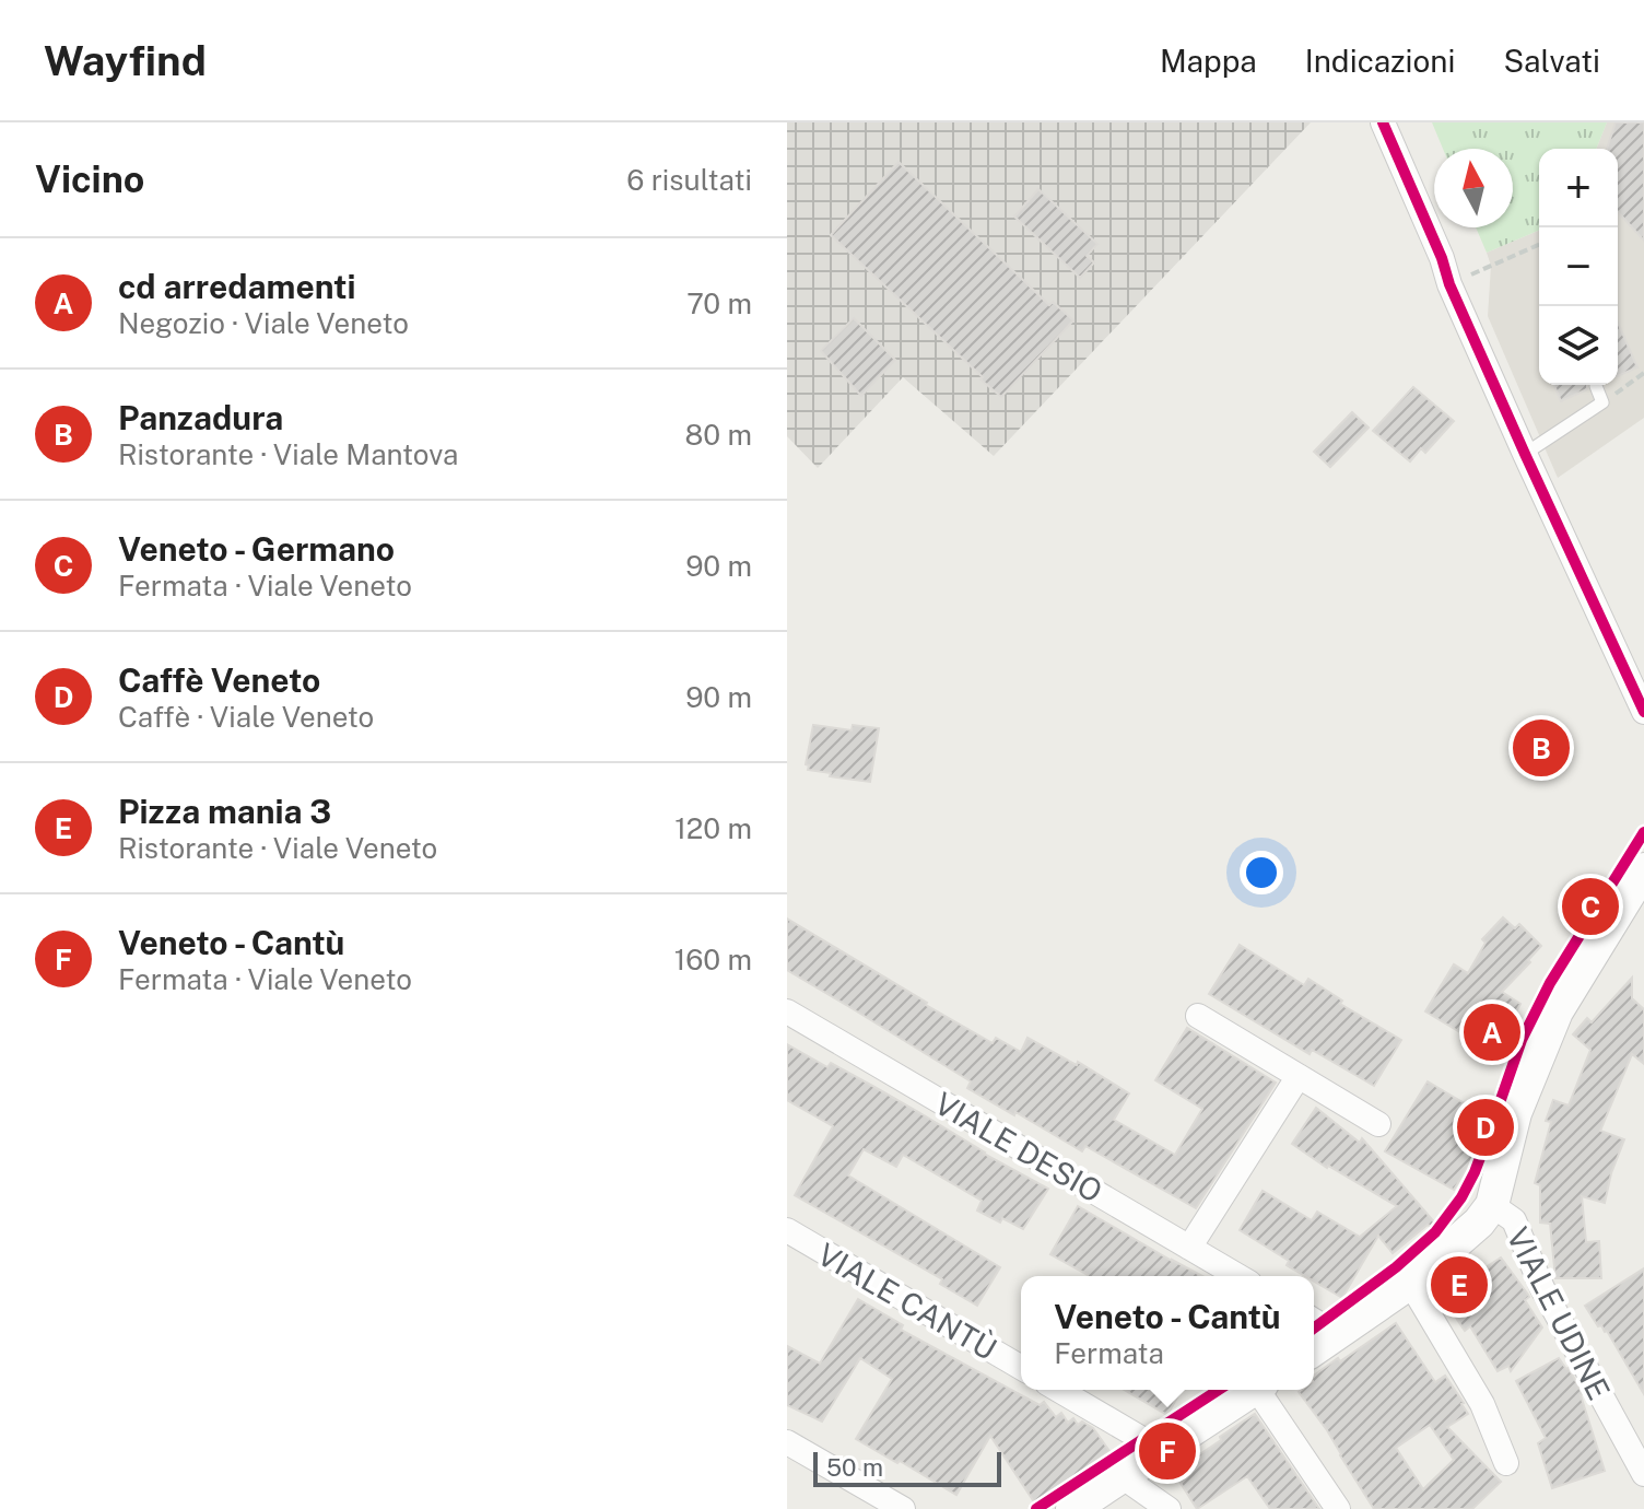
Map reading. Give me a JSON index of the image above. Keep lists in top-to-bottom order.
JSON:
{
  "streets": {
    "street": ["VIALE DESIO", "VIALE CANTÙ", "VIALE UDINE"]
  },
  "scale_bar": "50 m",
  "north": "top",
  "page": {
    "header": "Wayfind",
    "nav": ["Mappa", "Indicazioni", "Salvati"],
    "heading": ["Vicino", "6 risultati"],
    "map_buttons": ["+", "−"],
    "list": [
      {
        "mark": "A",
        "name": "cd arredamenti",
        "note": "Negozio · Viale Veneto",
        "value": "70 m"
      },
      {
        "mark": "B",
        "name": "Panzadura",
        "note": "Ristorante · Viale Mantova",
        "value": "80 m"
      },
      {
        "mark": "C",
        "name": "Veneto - Germano",
        "note": "Fermata · Viale Veneto",
        "value": "90 m"
      },
      {
        "mark": "D",
        "name": "Caffè Veneto",
        "note": "Caffè · Viale Veneto",
        "value": "90 m"
      },
      {
        "mark": "E",
        "name": "Pizza mania 3",
        "note": "Ristorante · Viale Veneto",
        "value": "120 m"
      },
      {
        "mark": "F",
        "name": "Veneto - Cantù",
        "note": "Fermata · Viale Veneto",
        "value": "160 m"
      }
    ],
    "pins": [
      "B",
      "C",
      "A",
      "D",
      "E",
      "F"
    ],
    "popup": ["Veneto - Cantù", "Fermata"],
    "scale": "50 m"
  }
}
